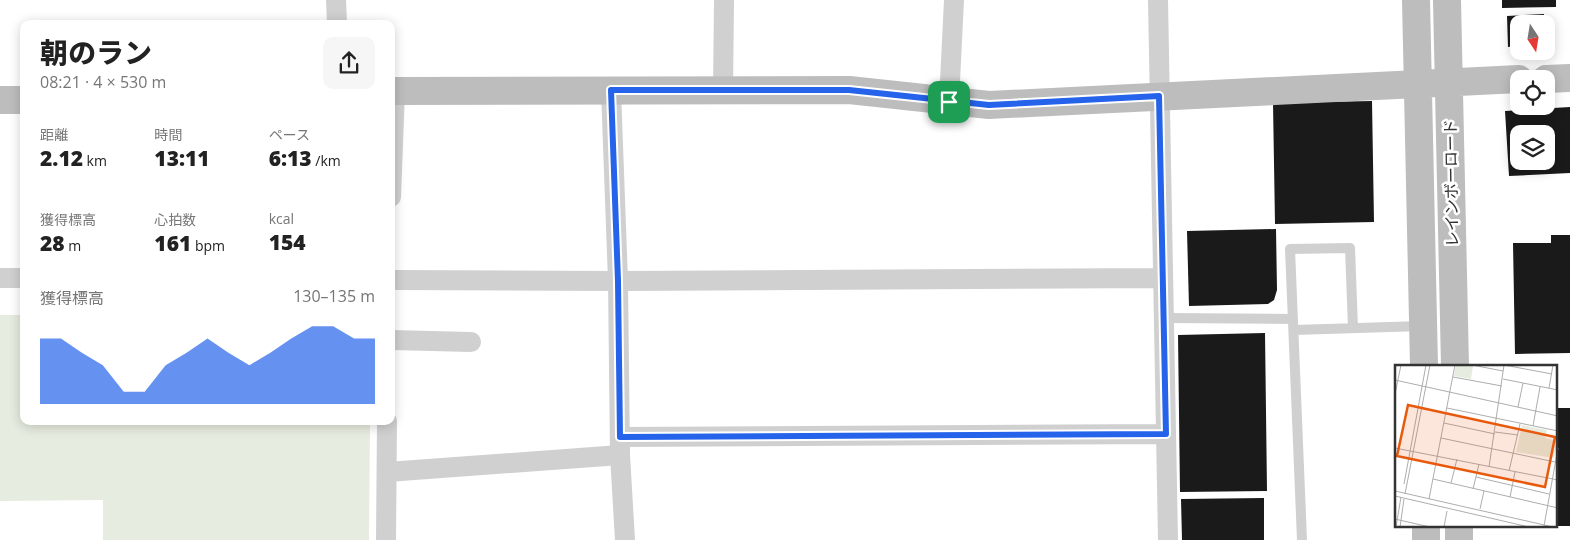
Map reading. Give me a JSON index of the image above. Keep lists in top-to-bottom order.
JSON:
{
  "streets": {
    "street": ["レインボーロード"]
  },
  "north": "bottom",
  "page": {
    "heading": ["朝のラン", "08:21 · 4 × 530 m"],
    "stats": [
      ["距離", "2.12 km"],
      ["時間", "13:11"],
      ["ペース", "6:13 /km"],
      ["獲得標高", "28 m"],
      ["心拍数", "161 bpm"],
      ["kcal", "154"]
    ],
    "chart": ["獲得標高", "130–135 m"]
  }
}
